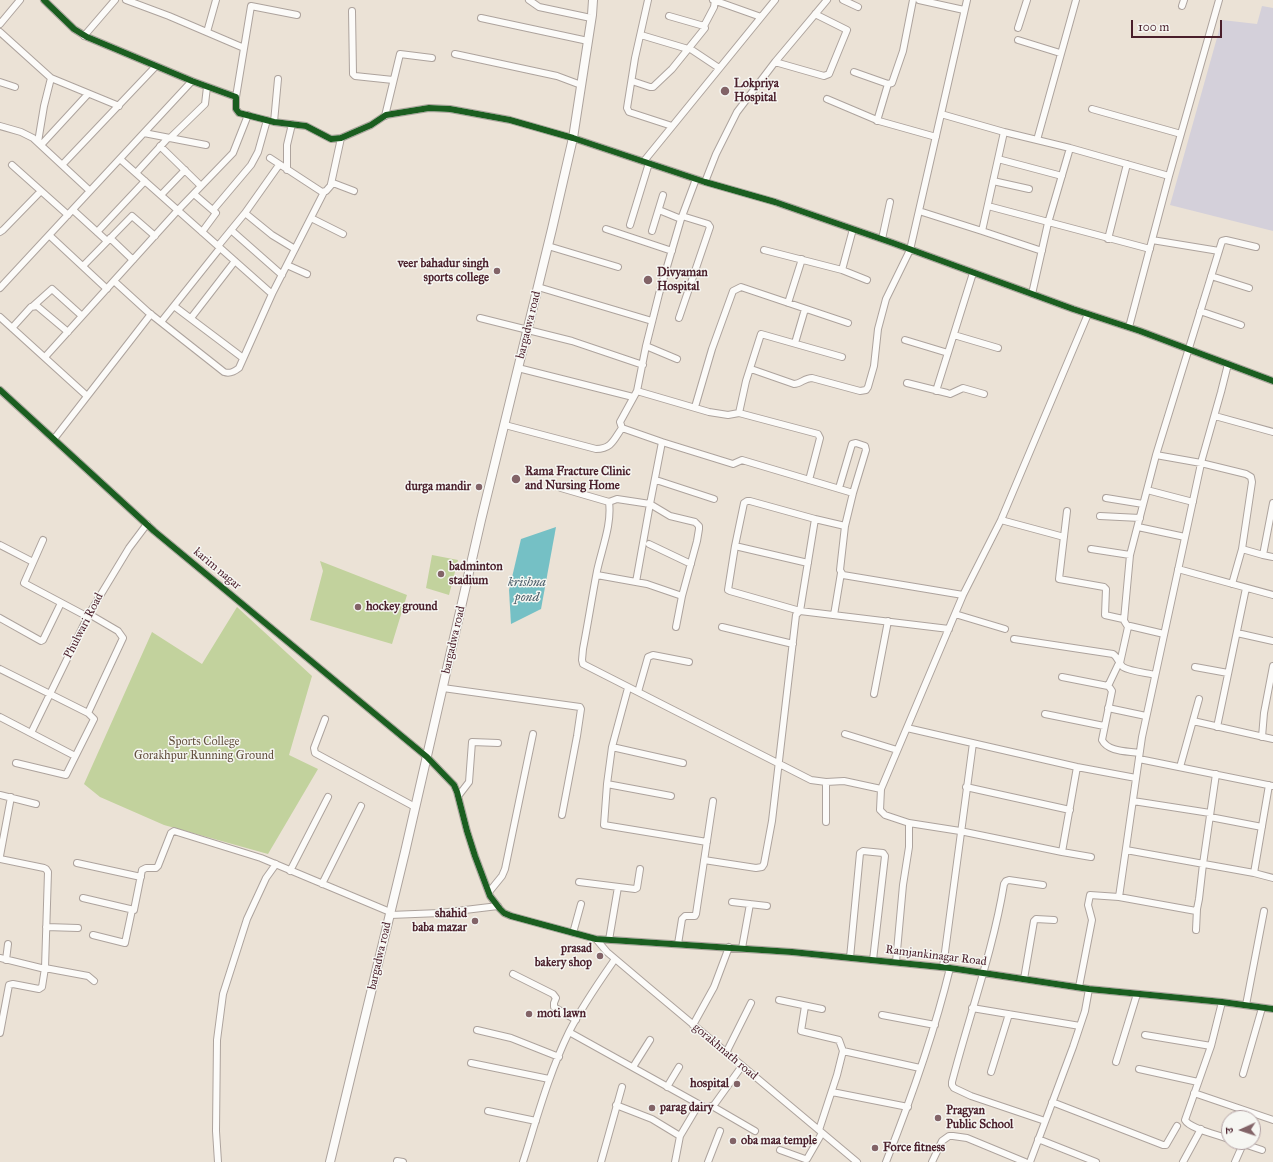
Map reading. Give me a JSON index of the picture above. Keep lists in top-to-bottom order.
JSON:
{
  "streets": {
    "main road": ["bargadwa road"],
    "street": [
      "karim nagar",
      "Phulwari Road",
      "Ramjankinagar Road",
      "gorakhnath road"
    ]
  },
  "crossings": [
    ["bargadwa road", "karim nagar"],
    ["karim nagar", "Phulwari Road"],
    ["Ramjankinagar Road", "gorakhnath road"]
  ],
  "water": ["krishna pond"],
  "parks": ["Sports College Gorakhpur Running Ground"],
  "places": [
    "Lokpriya Hospital",
    "veer bahadur singh sports college",
    "Divyaman Hospital",
    "Rama Fracture Clinic and Nursing Home",
    "durga mandir",
    "badminton stadium",
    "hockey ground",
    "shahid baba mazar",
    "prasad bakery shop",
    "moti lawn",
    "hospital",
    "parag dairy",
    "Pragyan Public School",
    "oba maa temple",
    "Force fitness"
  ],
  "scale_bar": "100 m",
  "north": "left"
}
